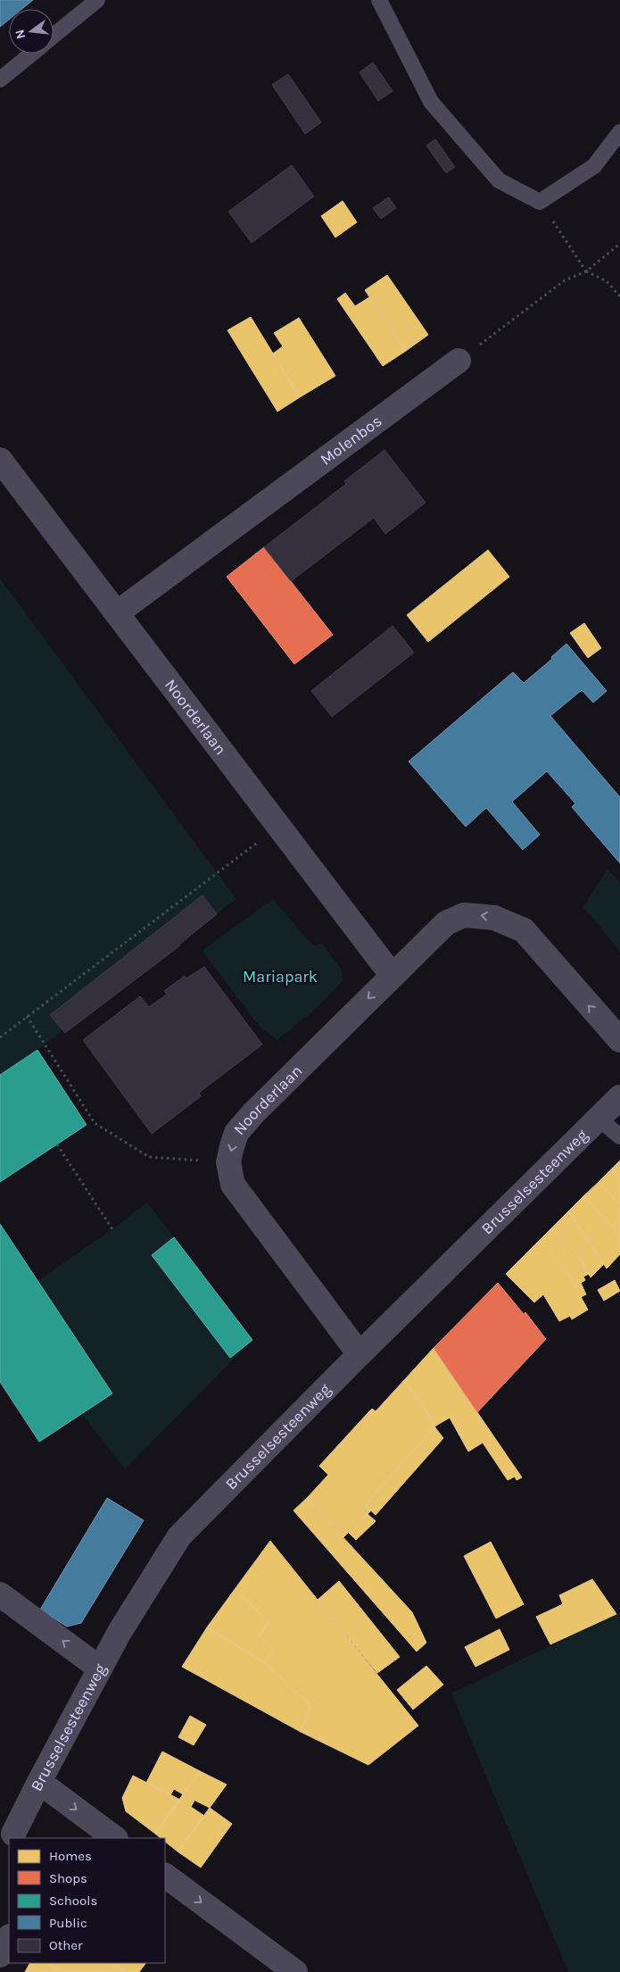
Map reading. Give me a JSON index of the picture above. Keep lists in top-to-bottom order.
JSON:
{
  "streets": {
    "street": ["Molenbos", "Noorderlaan", "Brusselsesteenweg"]
  },
  "crossings": [
    ["Molenbos", "Noorderlaan"],
    ["Noorderlaan", "Brusselsesteenweg"]
  ],
  "parks": ["Mariapark"],
  "legend": [
    "Homes",
    "Shops",
    "Schools",
    "Public",
    "Other"
  ],
  "north": "left"
}
